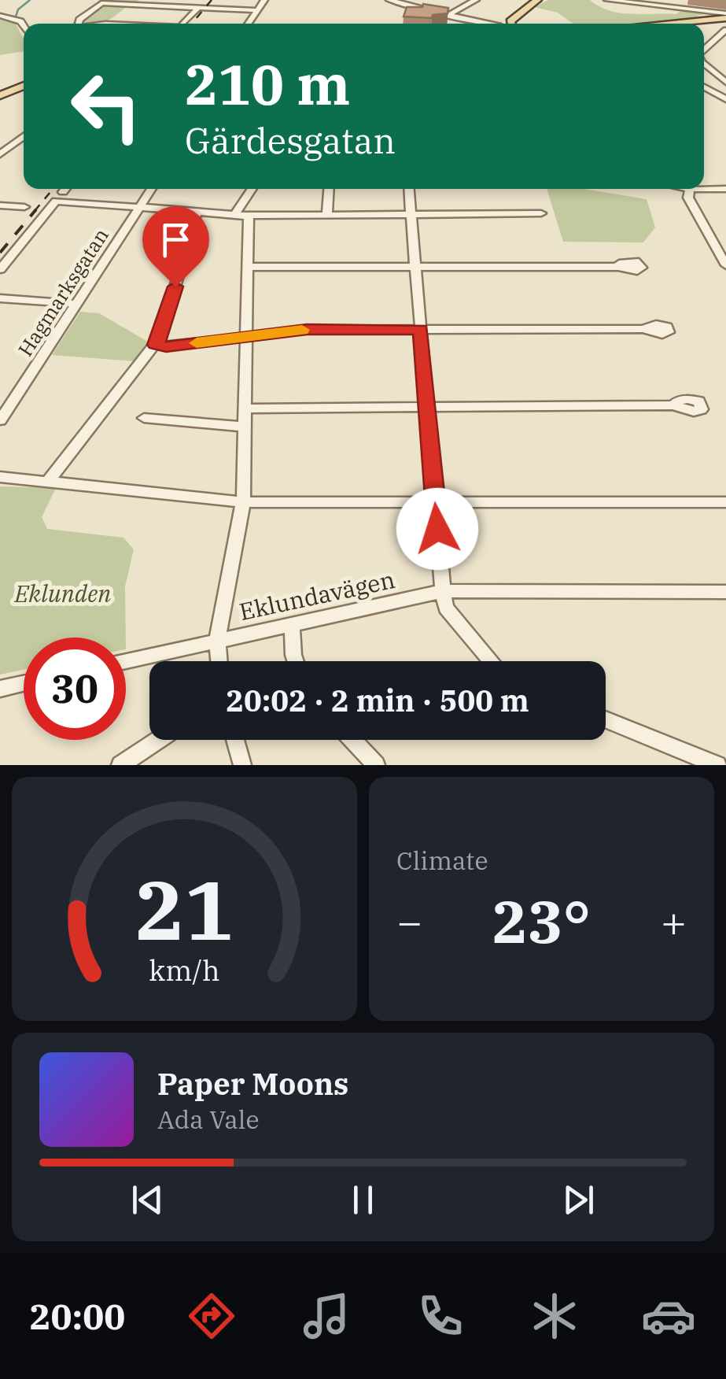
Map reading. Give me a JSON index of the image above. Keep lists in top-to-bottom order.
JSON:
{
  "streets": {
    "street": ["Hagmarksgatan", "Eklundavägen"]
  },
  "parks": ["Eklunden"],
  "page": {
    "turn": ["210 m", "Gärdesgatan"],
    "limit": "30",
    "trip": "20:02 · 2 min · 500 m",
    "tile": "Climate",
    "heat": ["−", "23°", "+"],
    "song": ["Paper Moons", "Ada Vale"],
    "tabs": "20:00",
    "gauge": ["21", "km/h"]
  }
}
